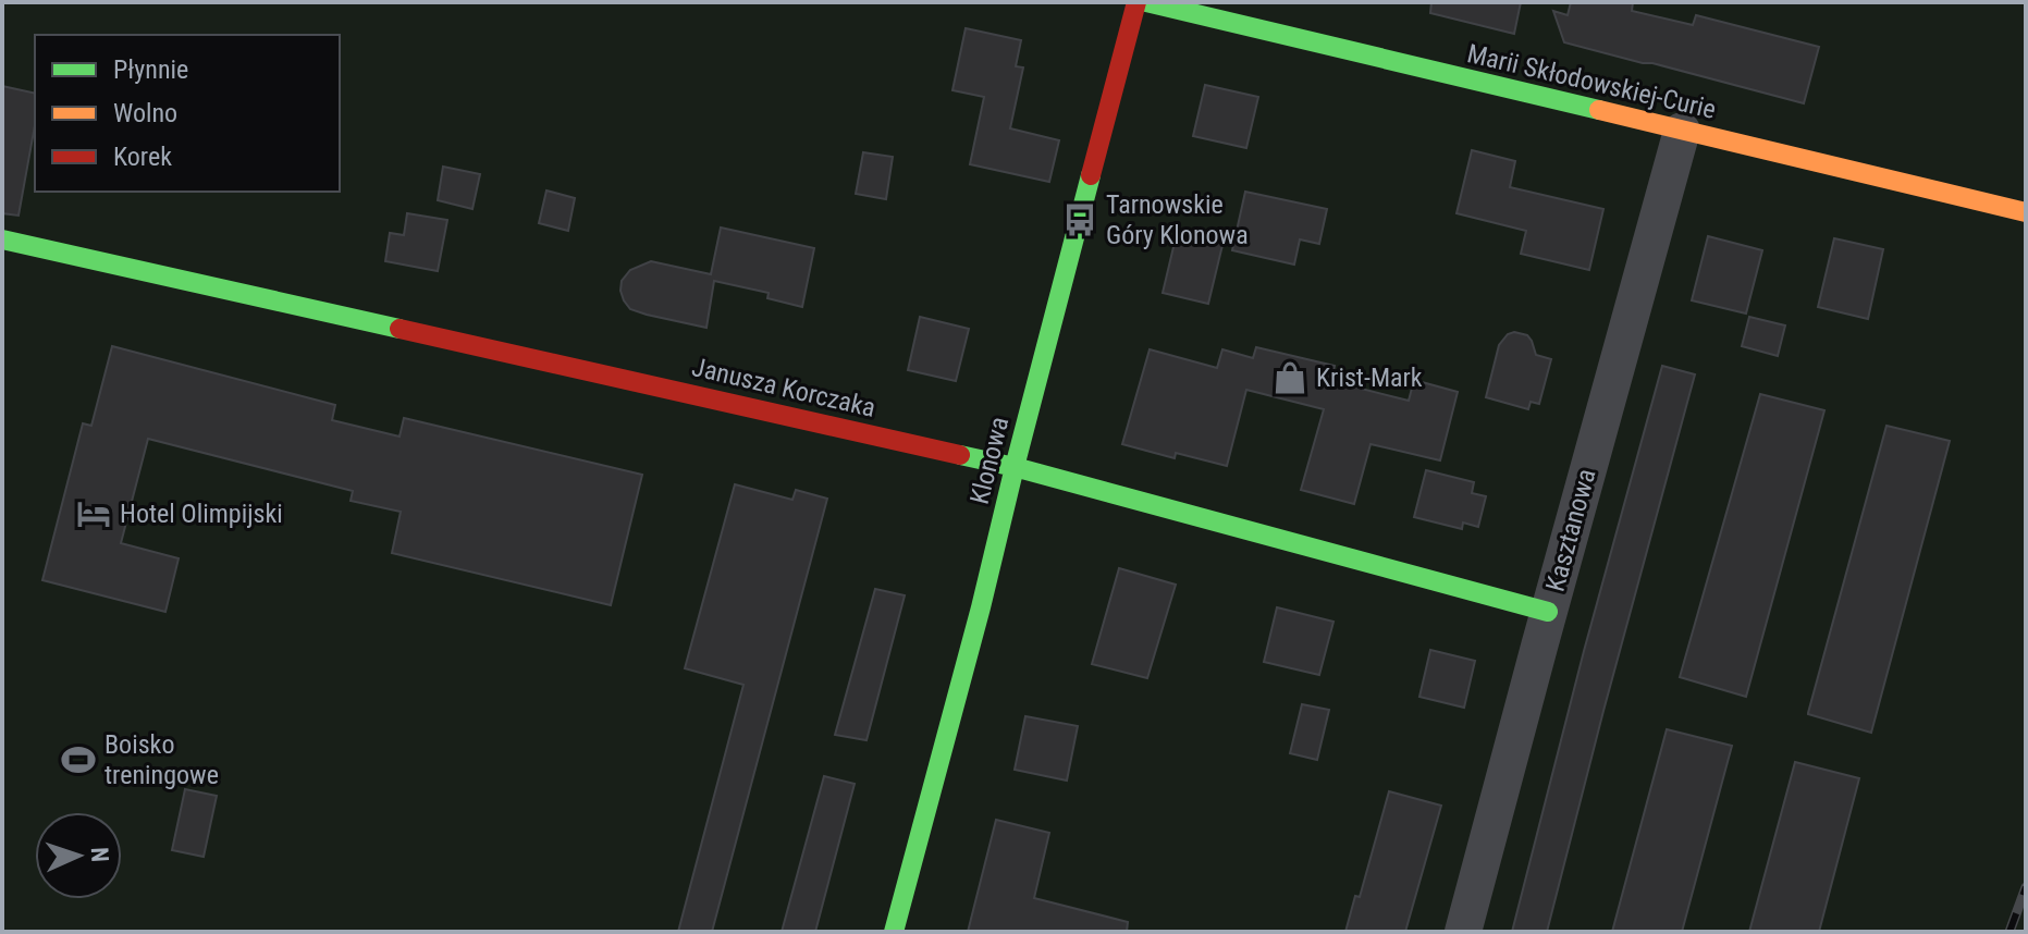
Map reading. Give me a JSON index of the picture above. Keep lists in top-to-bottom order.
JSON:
{
  "streets": {
    "street": [
      "Marii Skłodowskiej-Curie",
      "Janusza Korczaka",
      "Klonowa",
      "Kasztanowa"
    ]
  },
  "crossings": [
    ["Marii Skłodowskiej-Curie", "Kasztanowa"],
    ["Janusza Korczaka", "Klonowa"],
    ["Janusza Korczaka", "Kasztanowa"]
  ],
  "places": {
    "bus stop": ["Tarnowskie Góry Klonowa"],
    "shop": ["Krist-Mark"],
    "hotel": ["Hotel Olimpijski"],
    "sports": ["Boisko treningowe"]
  },
  "legend": ["Płynnie", "Wolno", "Korek"],
  "north": "right"
}
